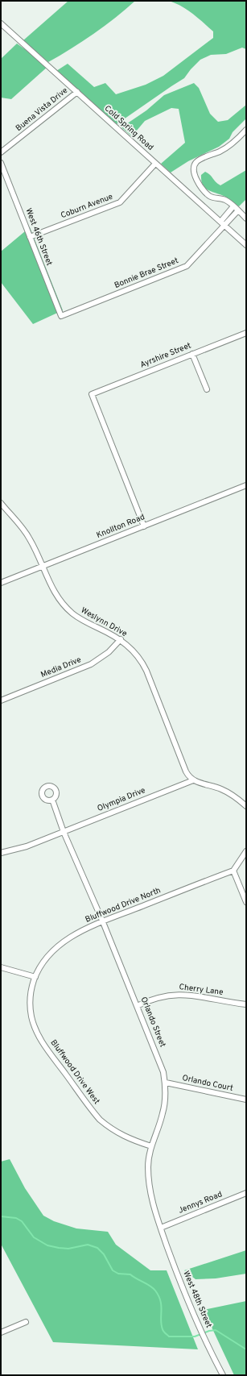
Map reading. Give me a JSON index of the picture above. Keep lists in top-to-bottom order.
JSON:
{
  "streets": {
    "street": [
      "Buena Vista Drive",
      "Cold Spring Road",
      "Coburn Avenue",
      "West 46th Street",
      "Bonnie Brae Street",
      "Ayrshire Street",
      "Knollton Road",
      "Weslynn Drive",
      "Media Drive",
      "Olympia Drive",
      "Bluffwood Drive North",
      "Cherry Lane",
      "Orlando Street",
      "Bluffwood Drive West",
      "Orlando Court",
      "Jennys Road",
      "West 48th Street"
    ]
  },
  "crossings": [
    ["Buena Vista Drive", "Cold Spring Road"],
    ["Cold Spring Road", "Coburn Avenue"],
    ["Cold Spring Road", "Bonnie Brae Street"],
    ["Coburn Avenue", "West 46th Street"],
    ["West 46th Street", "Bonnie Brae Street"],
    ["Ayrshire Street", "Knollton Road"],
    ["Knollton Road", "Weslynn Drive"],
    ["Weslynn Drive", "Media Drive"],
    ["Weslynn Drive", "Olympia Drive"],
    ["Olympia Drive", "Orlando Street"],
    ["Bluffwood Drive North", "Orlando Street"],
    ["Bluffwood Drive North", "Bluffwood Drive West"],
    ["Cherry Lane", "Orlando Street"],
    ["Orlando Street", "Bluffwood Drive West"],
    ["Orlando Street", "Orlando Court"],
    ["Orlando Street", "Jennys Road"],
    ["Orlando Street", "West 48th Street"],
    ["Jennys Road", "West 48th Street"]
  ]
}
